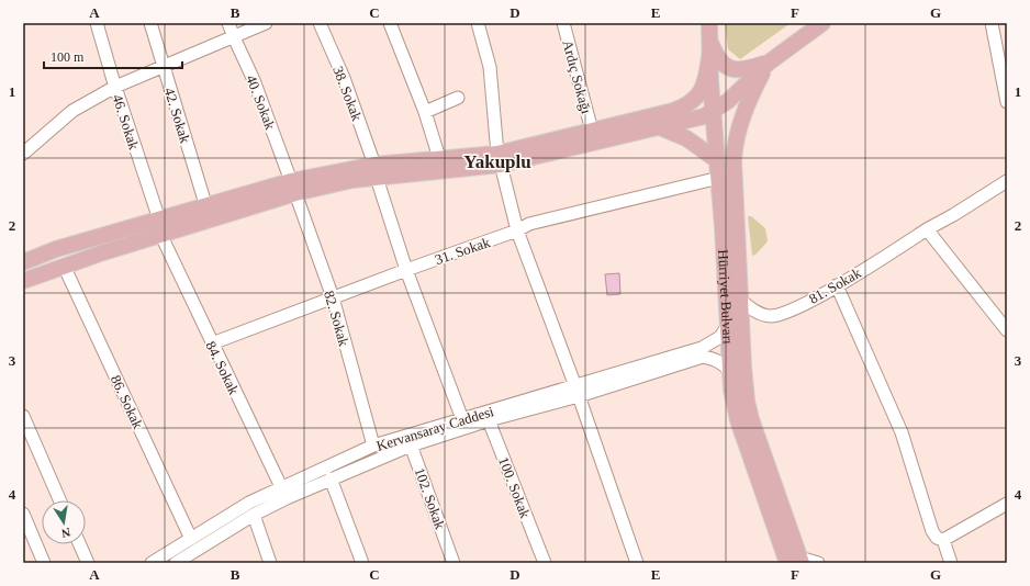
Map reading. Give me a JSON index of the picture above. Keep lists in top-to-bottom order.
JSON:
{
  "streets": {
    "main road": ["Hürriyet Bulvarı"],
    "street": [
      "Ardıç Sokağı",
      "38. Sokak",
      "40. Sokak",
      "42. Sokak",
      "46. Sokak",
      "31. Sokak",
      "81. Sokak",
      "82. Sokak",
      "84. Sokak",
      "86. Sokak",
      "Kervansaray Caddesi",
      "100. Sokak",
      "102. Sokak"
    ]
  },
  "crossings": [
    ["38. Sokak", "31. Sokak"],
    ["38. Sokak", "Kervansaray Caddesi"],
    ["40. Sokak", "82. Sokak"],
    ["31. Sokak", "Hürriyet Bulvarı"],
    ["31. Sokak", "82. Sokak"],
    ["31. Sokak", "84. Sokak"],
    ["81. Sokak", "Hürriyet Bulvarı"],
    ["Hürriyet Bulvarı", "Kervansaray Caddesi"],
    ["82. Sokak", "Kervansaray Caddesi"],
    ["84. Sokak", "Kervansaray Caddesi"],
    ["86. Sokak", "Kervansaray Caddesi"],
    ["Kervansaray Caddesi", "100. Sokak"],
    ["Kervansaray Caddesi", "102. Sokak"]
  ],
  "districts": ["Yakuplu"],
  "scale_bar": "100 m",
  "north": "bottom",
  "grid": {
    "columns": [
      "A",
      "B",
      "C",
      "D",
      "E",
      "F",
      "G"
    ],
    "rows": [
      "1",
      "2",
      "3",
      "4"
    ]
  }
}
